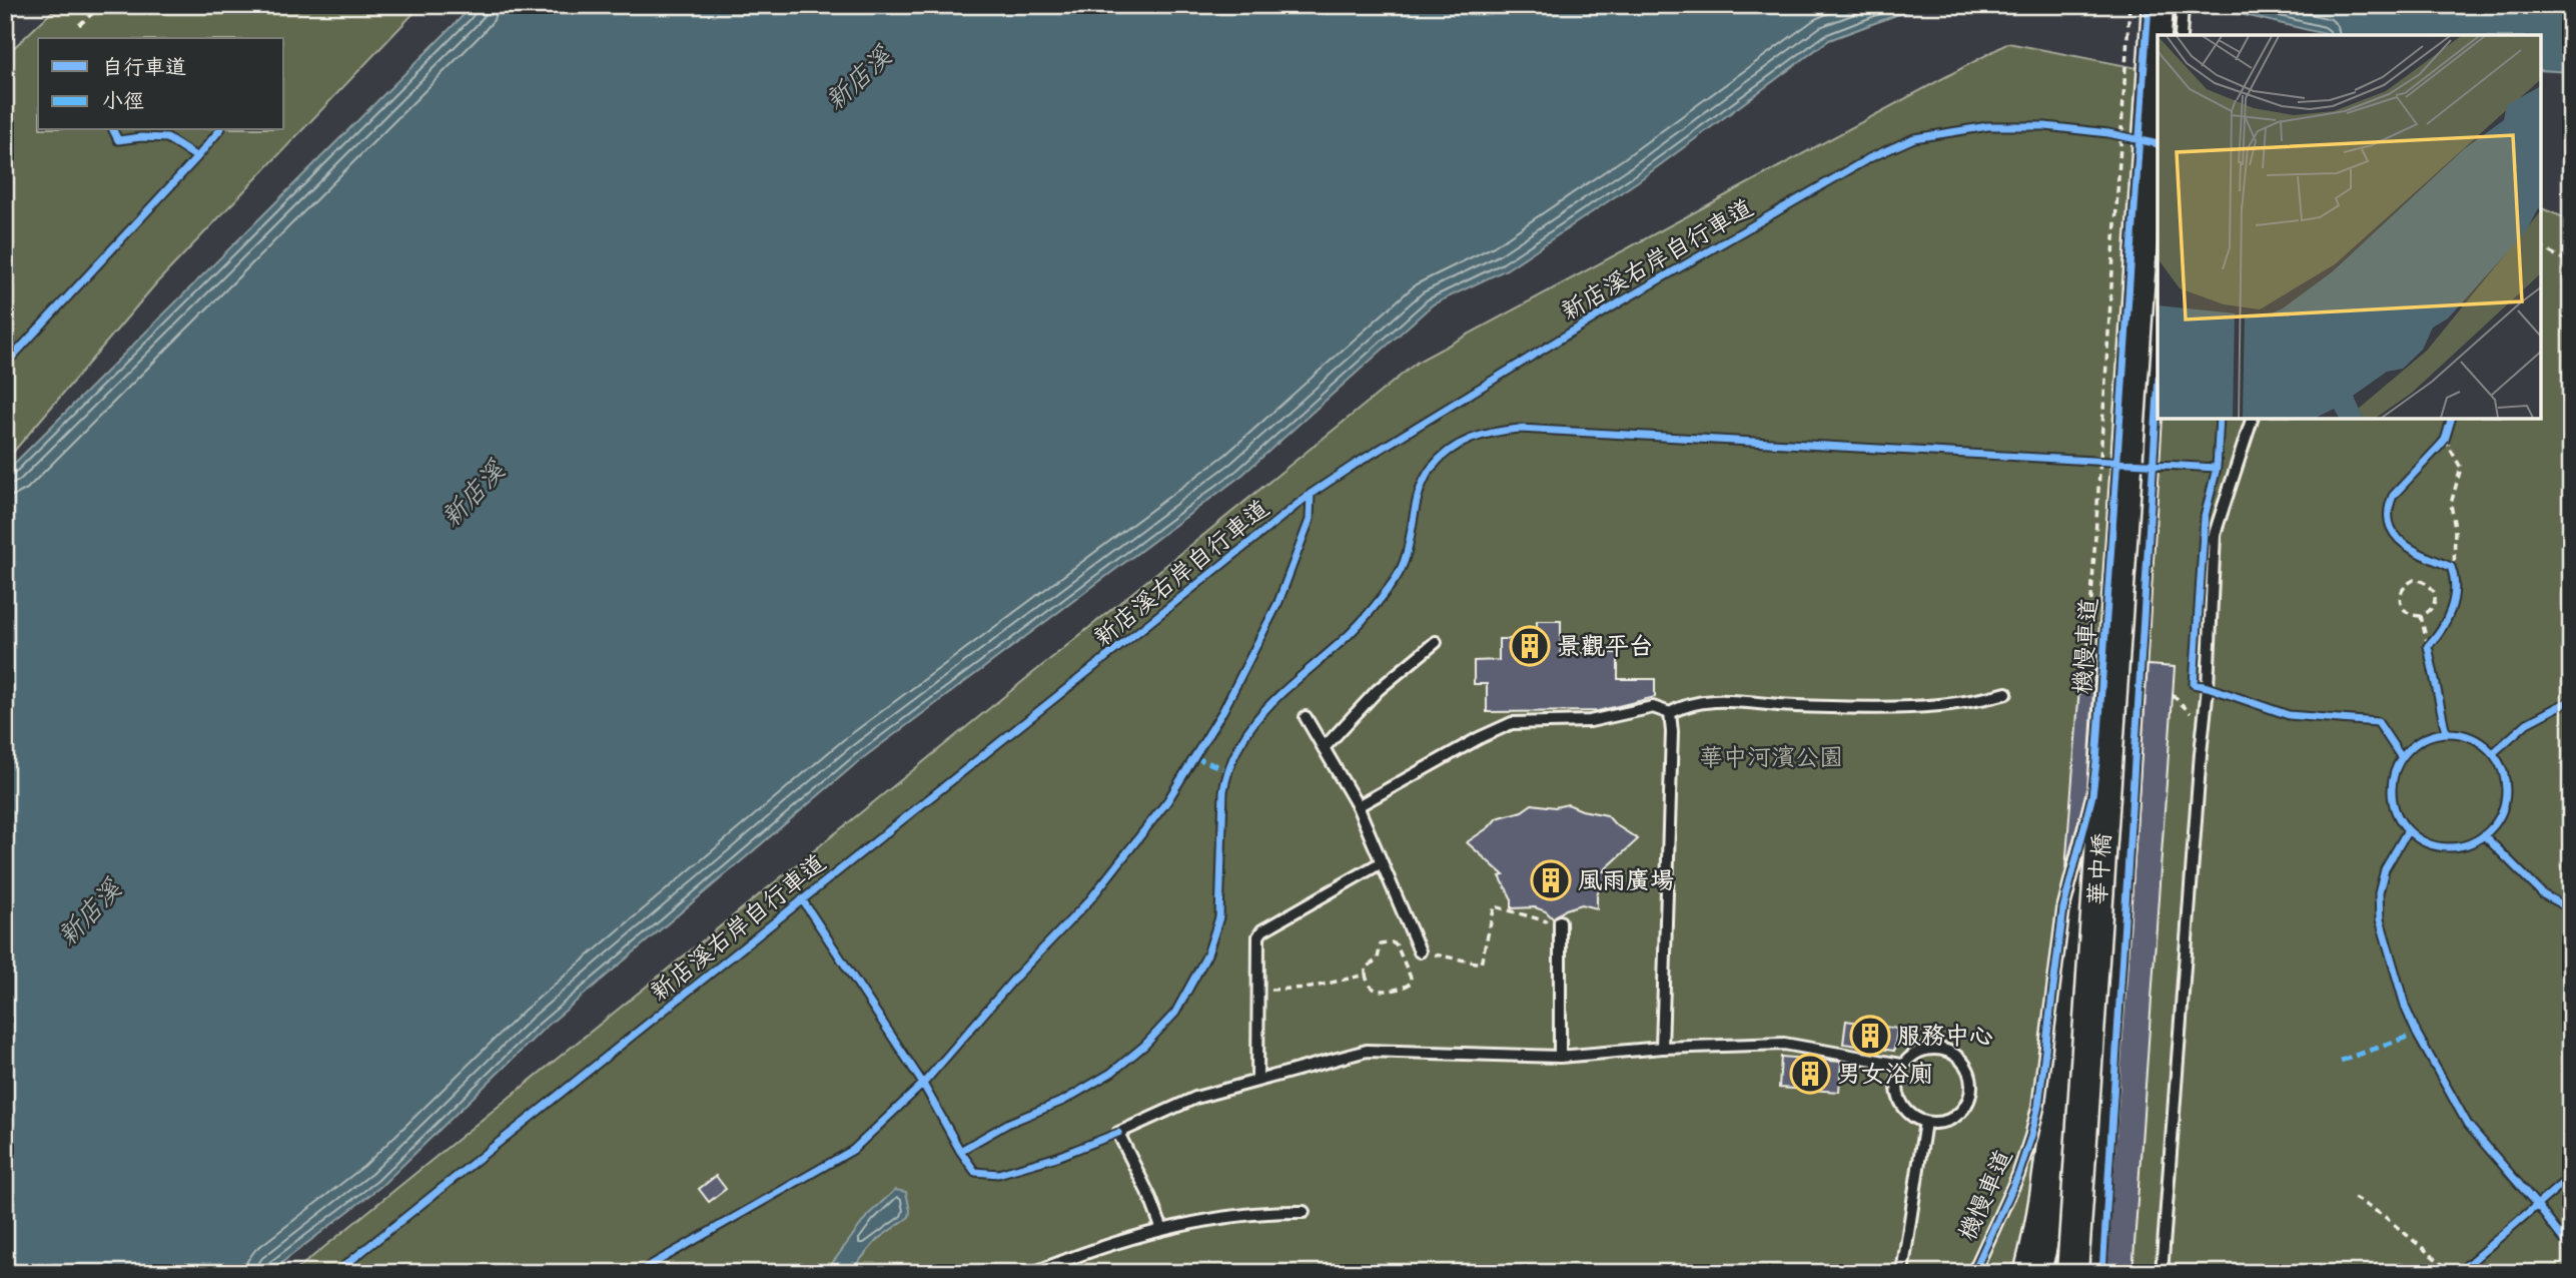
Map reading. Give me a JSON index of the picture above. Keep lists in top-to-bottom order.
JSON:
{
  "streets": {
    "main road": ["華中橋"],
    "lane": ["機慢車道"],
    "cycle path": ["新店溪右岸自行車道"]
  },
  "water": ["新店溪"],
  "parks": ["華中河濱公園"],
  "places": {
    "building": [
      "景觀平台",
      "風雨廣場",
      "服務中心",
      "男女浴廁"
    ]
  },
  "legend": ["自行車道", "小徑"]
}
